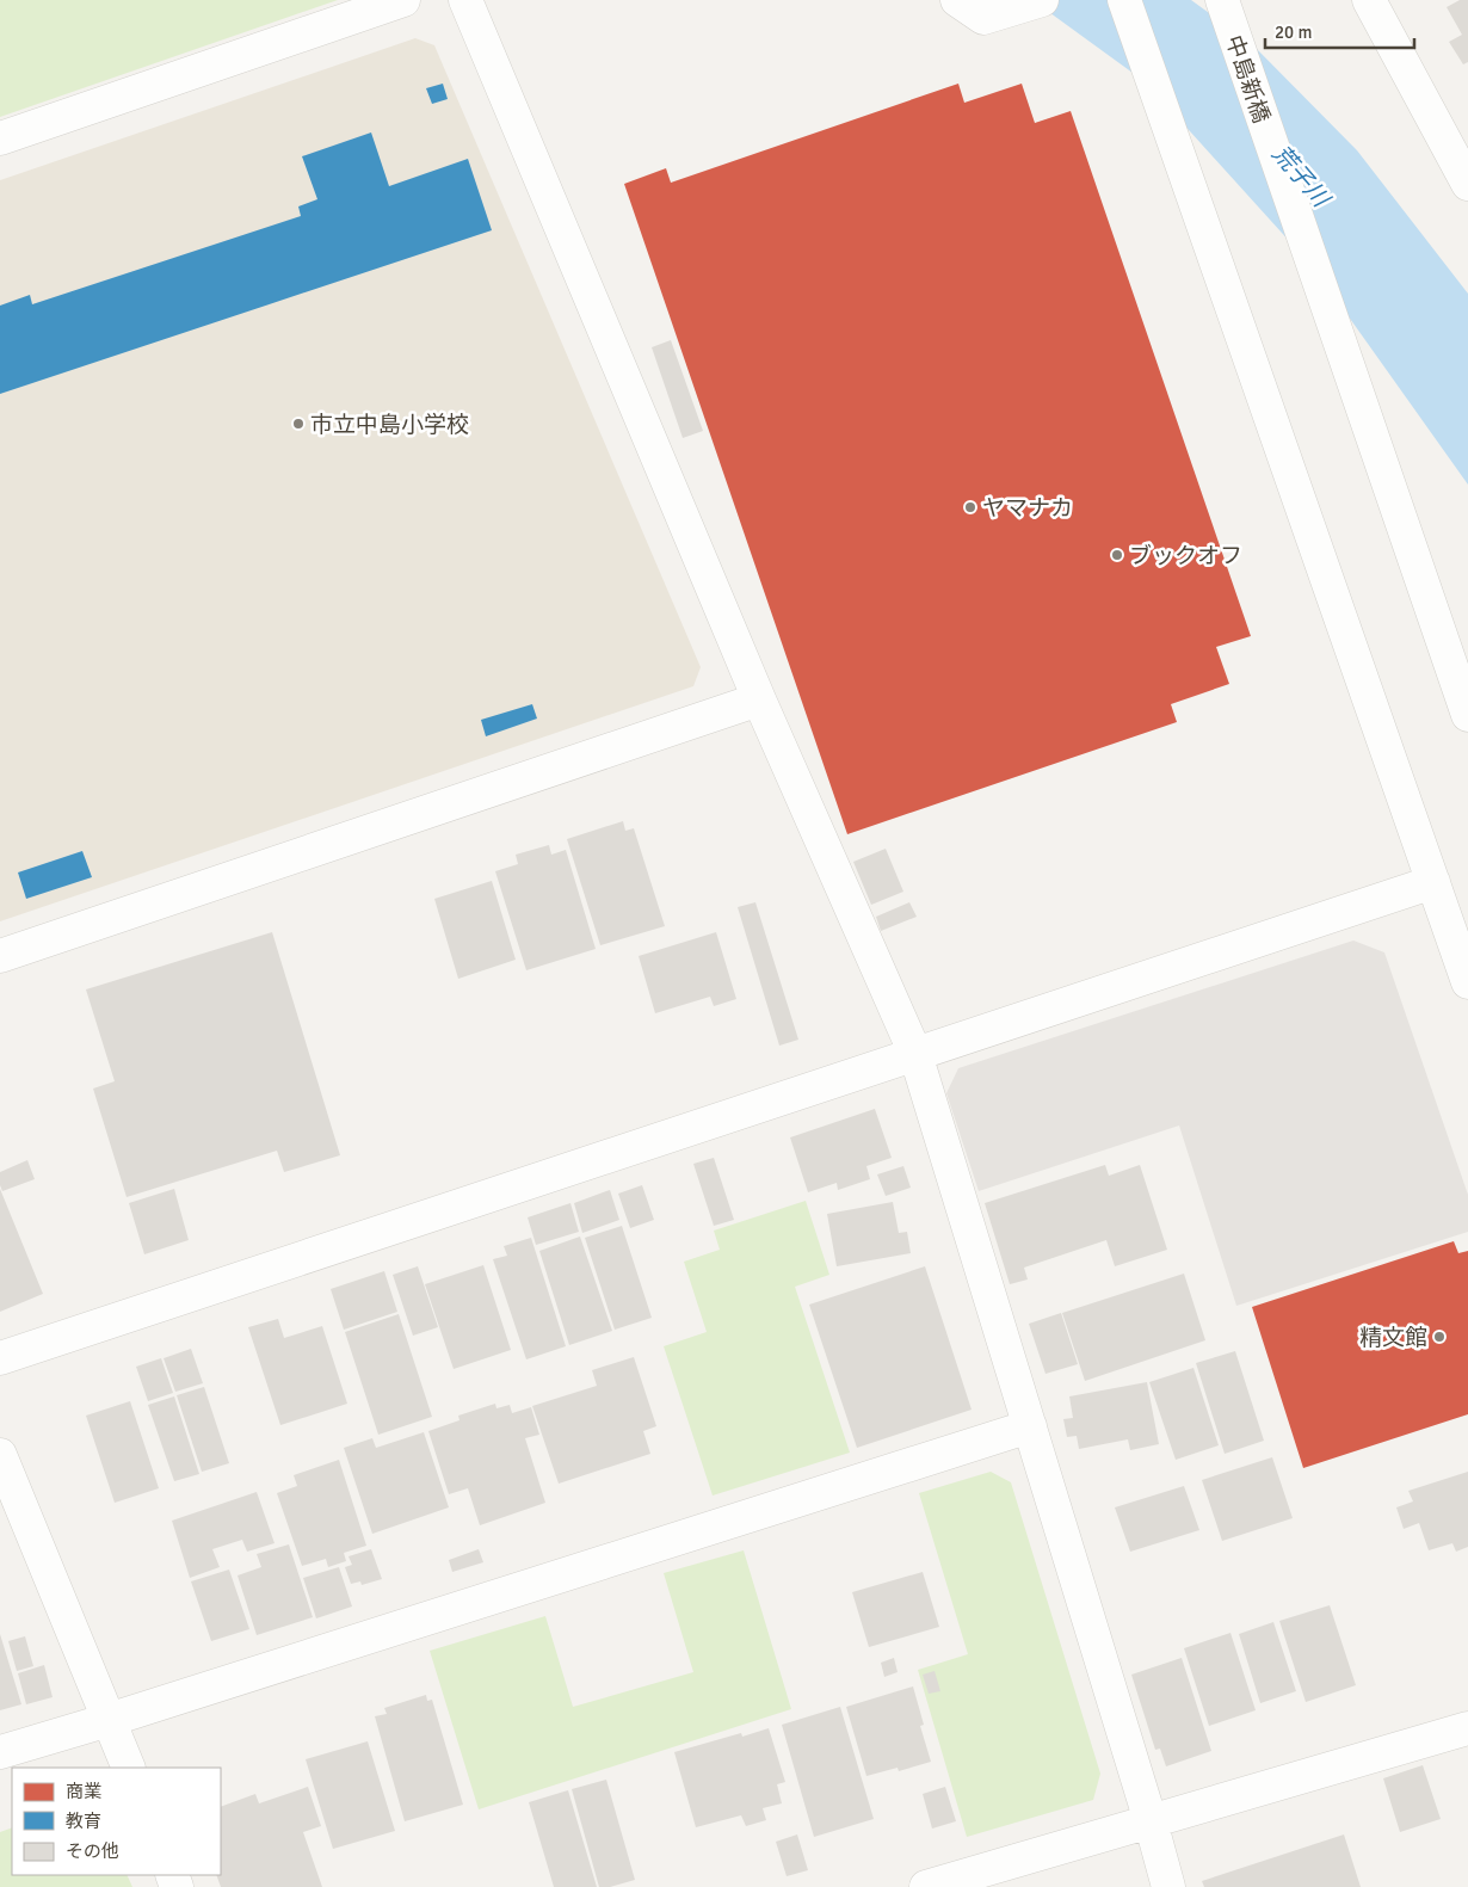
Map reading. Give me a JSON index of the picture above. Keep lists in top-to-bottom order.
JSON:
{
  "streets": {
    "street": ["中島新橋"]
  },
  "water": ["荒子川"],
  "places": [
    "市立中島小学校",
    "ヤマナカ",
    "ブックオフ",
    "精文館"
  ],
  "legend": ["商業", "教育", "その他"],
  "scale_bar": "20 m"
}
